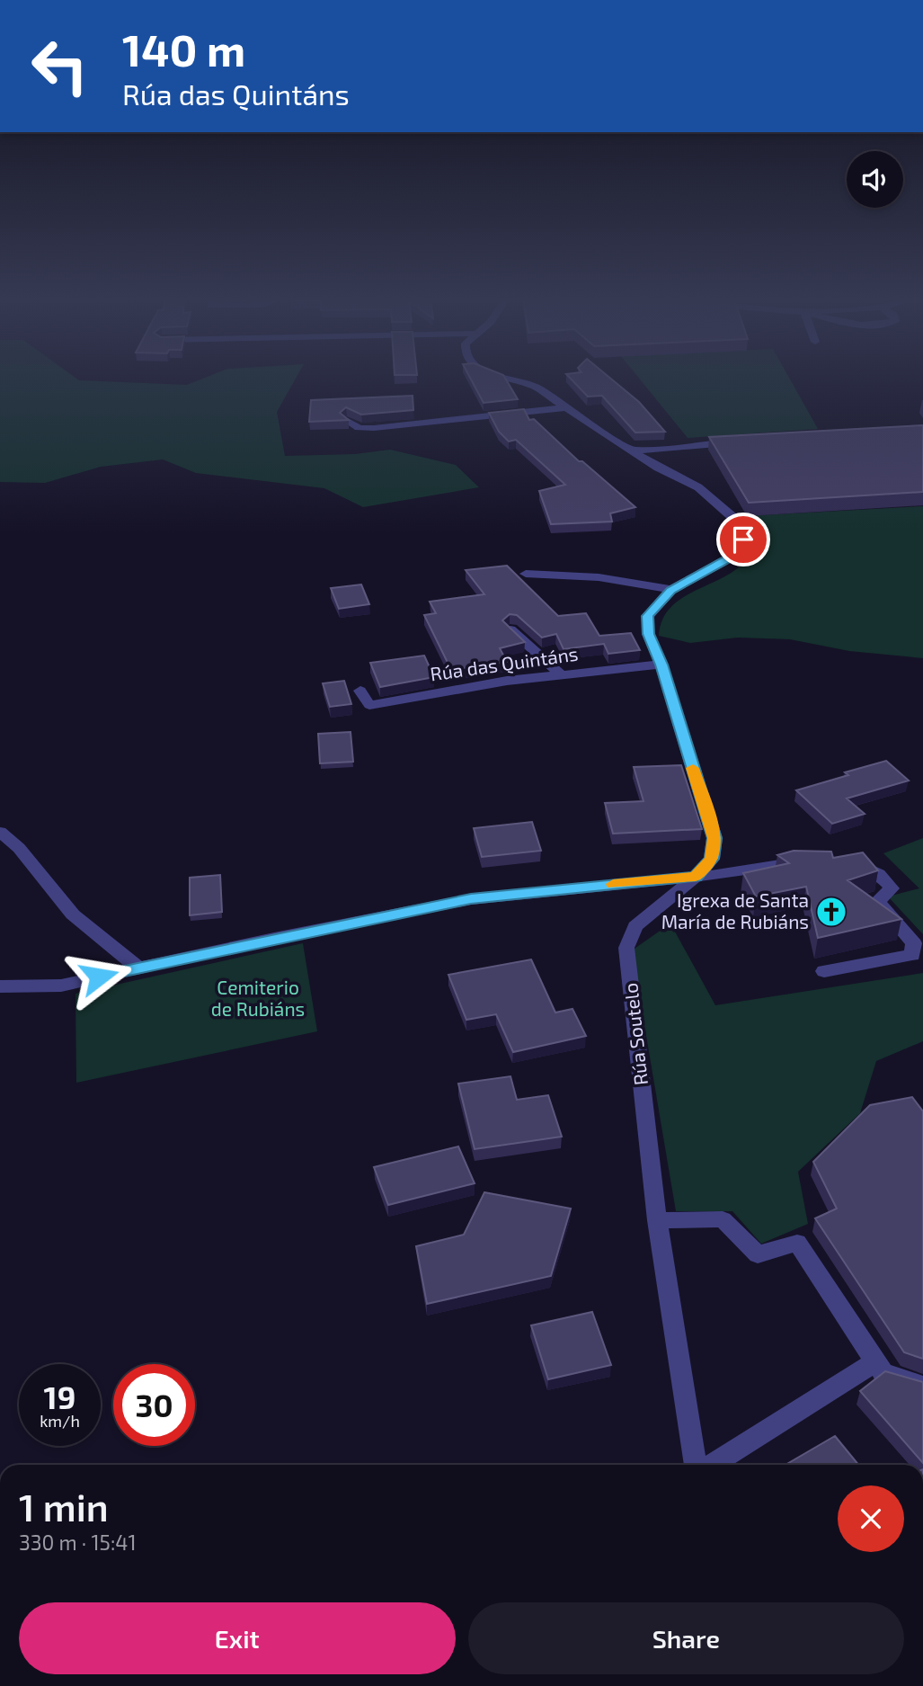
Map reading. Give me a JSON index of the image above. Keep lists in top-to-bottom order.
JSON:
{
  "streets": {
    "street": ["Rúa das Quintáns", "Rúa Soutelo"]
  },
  "parks": ["Cemiterio de Rubiáns"],
  "places": {
    "church": ["Igrexa de Santa María de Rubiáns"]
  },
  "page": {
    "turn": ["140 m", "Rúa das Quintáns"],
    "speed": "19 km/h",
    "limit": "30",
    "heading": ["1 min", "330 m · 15:41"],
    "buttons": ["Exit", "Share"]
  }
}
